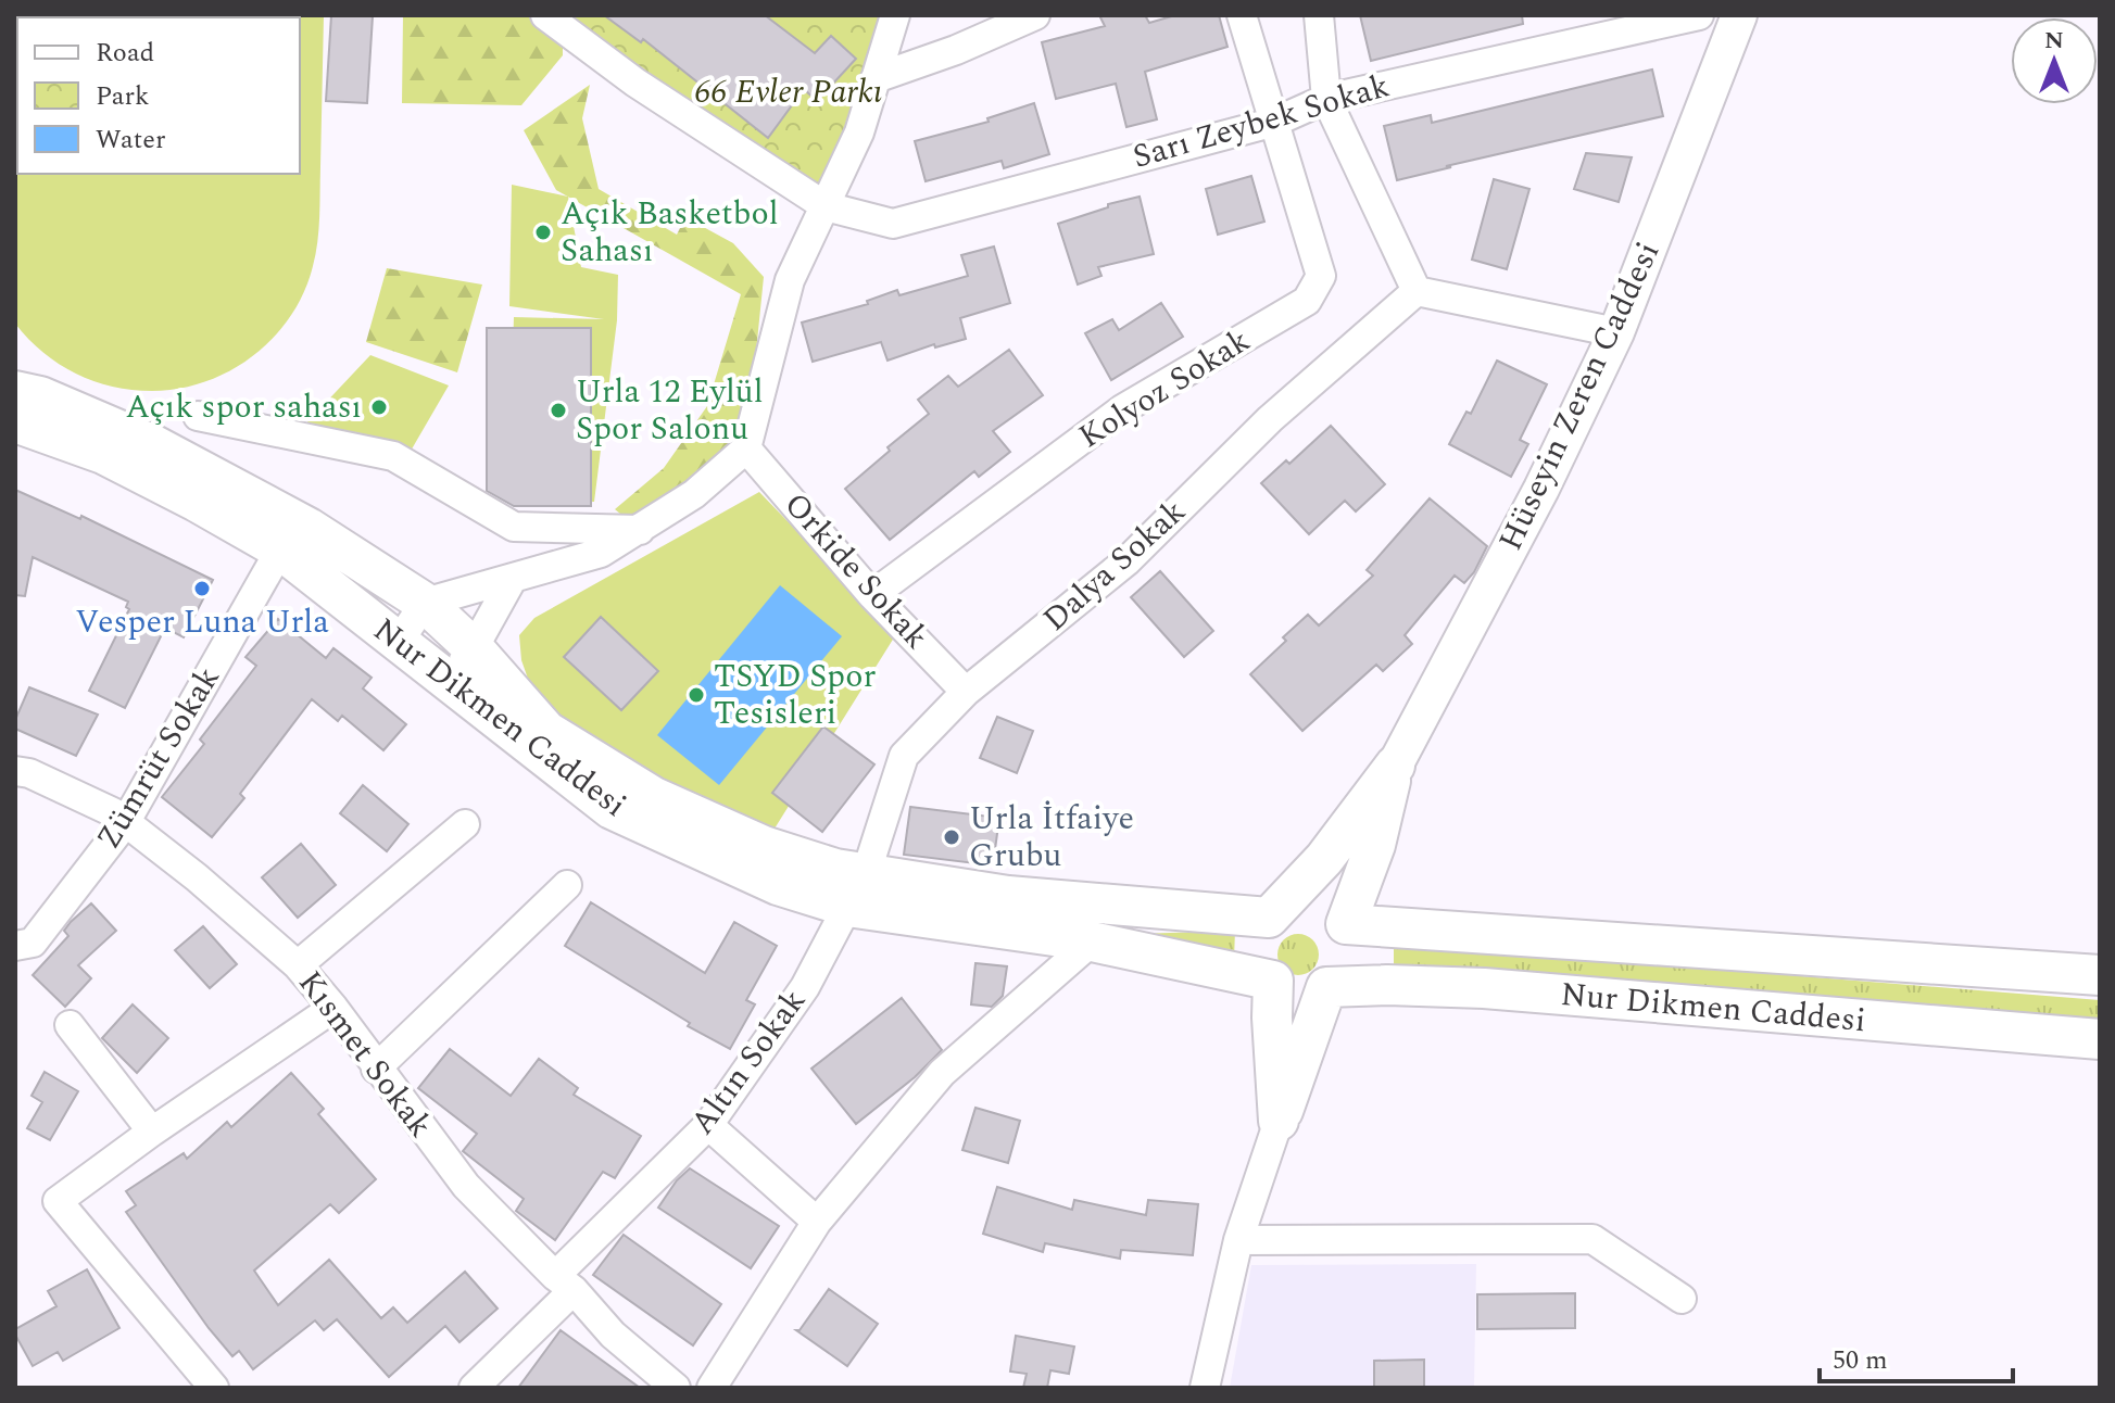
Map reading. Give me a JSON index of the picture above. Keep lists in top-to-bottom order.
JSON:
{
  "streets": {
    "main road": ["Nur Dikmen Caddesi"],
    "street": [
      "Sarı Zeybek Sokak",
      "Kolyoz Sokak",
      "Hüseyin Zeren Caddesi",
      "Dalya Sokak",
      "Orkide Sokak",
      "Zümrüt Sokak",
      "Kısmet Sokak",
      "Altın Sokak"
    ]
  },
  "crossings": [
    ["Sarı Zeybek Sokak", "Kolyoz Sokak"],
    ["Kolyoz Sokak", "Orkide Sokak"],
    ["Dalya Sokak", "Orkide Sokak"],
    ["Dalya Sokak", "Nur Dikmen Caddesi"],
    ["Dalya Sokak", "Altın Sokak"],
    ["Nur Dikmen Caddesi", "Zümrüt Sokak"],
    ["Nur Dikmen Caddesi", "Altın Sokak"],
    ["Zümrüt Sokak", "Kısmet Sokak"],
    ["Kısmet Sokak", "Altın Sokak"]
  ],
  "parks": ["66 Evler Parkı"],
  "places": [
    "Açık Basketbol Sahası",
    "Açık spor sahası",
    "Urla 12 Eylül Spor Salonu",
    "Vesper Luna Urla",
    "TSYD Spor Tesisleri",
    "Urla İtfaiye Grubu"
  ],
  "legend": ["Road", "Park", "Water"],
  "scale_bar": "50 m",
  "north": "top"
}
